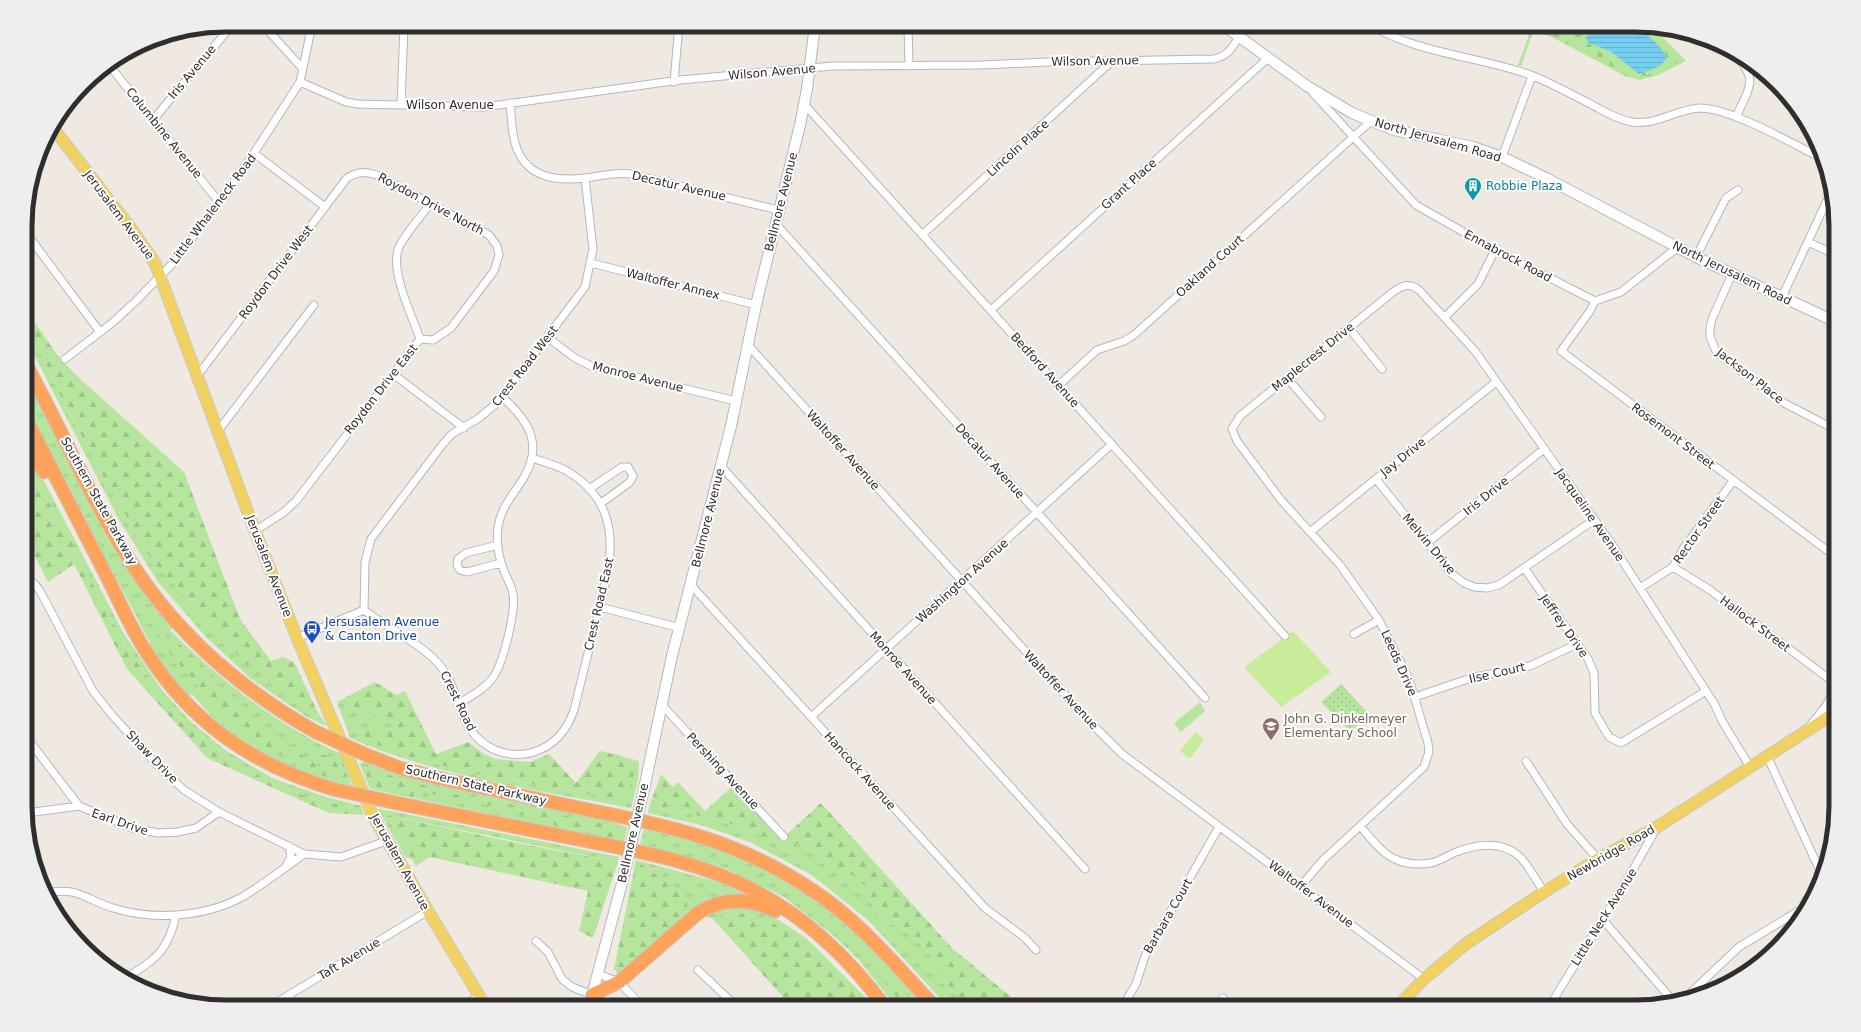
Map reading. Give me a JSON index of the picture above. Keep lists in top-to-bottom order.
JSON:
{
  "streets": {
    "highway": ["Southern State Parkway"],
    "main road": [
      "North Jerusalem Road",
      "Bellmore Avenue",
      "Jerusalem Avenue",
      "Newbridge Road"
    ],
    "street": [
      "Wilson Avenue",
      "Iris Avenue",
      "Columbine Avenue",
      "Lincoln Place",
      "Grant Place",
      "Decatur Avenue",
      "Roydon Drive North",
      "Little Whaleneck Road",
      "Ennabrock Road",
      "Oakland Court",
      "Roydon Drive West",
      "Waltoffer Annex",
      "Maplecrest Drive",
      "Crest Road West",
      "Bedford Avenue",
      "Jackson Place",
      "Monroe Avenue",
      "Roydon Drive East",
      "Rosemont Street",
      "Waltoffer Avenue",
      "Jay Drive",
      "Iris Drive",
      "Jacqueline Avenue",
      "Rector Street",
      "Melvin Drive",
      "Washington Avenue",
      "Crest Road East",
      "Hallock Street",
      "Jeffrey Drive",
      "Leeds Drive",
      "Ilse Court",
      "Crest Road",
      "Shaw Drive",
      "Pershing Avenue",
      "Hancock Avenue",
      "Earl Drive",
      "Barbara Court",
      "Little Neck Avenue",
      "Taft Avenue"
    ]
  },
  "crossings": [
    ["Wilson Avenue", "North Jerusalem Road"],
    ["Wilson Avenue", "Lincoln Place"],
    ["Wilson Avenue", "Decatur Avenue"],
    ["Wilson Avenue", "Bellmore Avenue"],
    ["Wilson Avenue", "Little Whaleneck Road"],
    ["Iris Avenue", "Columbine Avenue"],
    ["Columbine Avenue", "Little Whaleneck Road"],
    ["North Jerusalem Road", "Grant Place"],
    ["North Jerusalem Road", "Ennabrock Road"],
    ["North Jerusalem Road", "Jackson Place"],
    ["Lincoln Place", "Bedford Avenue"],
    ["Grant Place", "Bedford Avenue"],
    ["Decatur Avenue", "Bellmore Avenue"],
    ["Decatur Avenue", "Crest Road West"],
    ["Decatur Avenue", "Washington Avenue"],
    ["Bellmore Avenue", "Waltoffer Annex"],
    ["Bellmore Avenue", "Bedford Avenue"],
    ["Bellmore Avenue", "Monroe Avenue"],
    ["Bellmore Avenue", "Waltoffer Avenue"],
    ["Bellmore Avenue", "Pershing Avenue"],
    ["Bellmore Avenue", "Hancock Avenue"],
    ["Roydon Drive North", "Roydon Drive West"],
    ["Roydon Drive North", "Roydon Drive East"],
    ["Little Whaleneck Road", "Jerusalem Avenue"],
    ["Jerusalem Avenue", "Roydon Drive West"],
    ["Jerusalem Avenue", "Roydon Drive East"],
    ["Jerusalem Avenue", "Shaw Drive"],
    ["Jerusalem Avenue", "Taft Avenue"],
    ["Ennabrock Road", "Oakland Court"],
    ["Ennabrock Road", "Rosemont Street"],
    ["Oakland Court", "Bedford Avenue"],
    ["Waltoffer Annex", "Crest Road West"],
    ["Maplecrest Drive", "Jacqueline Avenue"],
    ["Maplecrest Drive", "Leeds Drive"],
    ["Crest Road West", "Monroe Avenue"],
    ["Crest Road West", "Crest Road"],
    ["Bedford Avenue", "Washington Avenue"],
    ["Monroe Avenue", "Washington Avenue"],
    ["Rosemont Street", "Rector Street"],
    ["Waltoffer Avenue", "Washington Avenue"],
    ["Waltoffer Avenue", "Leeds Drive"],
    ["Waltoffer Avenue", "Newbridge Road"],
    ["Waltoffer Avenue", "Barbara Court"],
    ["Jay Drive", "Jacqueline Avenue"],
    ["Jay Drive", "Melvin Drive"],
    ["Jay Drive", "Leeds Drive"],
    ["Iris Drive", "Jacqueline Avenue"],
    ["Iris Drive", "Melvin Drive"],
    ["Jacqueline Avenue", "Rector Street"],
    ["Jacqueline Avenue", "Melvin Drive"],
    ["Jacqueline Avenue", "Jeffrey Drive"],
    ["Jacqueline Avenue", "Newbridge Road"],
    ["Rector Street", "Hallock Street"],
    ["Melvin Drive", "Jeffrey Drive"],
    ["Washington Avenue", "Hancock Avenue"],
    ["Crest Road East", "Crest Road"],
    ["Jeffrey Drive", "Ilse Court"],
    ["Leeds Drive", "Ilse Court"],
    ["Shaw Drive", "Earl Drive"],
    ["Newbridge Road", "Little Neck Avenue"]
  ],
  "places": {
    "building": ["Robbie Plaza"],
    "bus stop": ["Jersusalem Avenue & Canton Drive"],
    "school or university": ["John G. Dinkelmeyer Elementary School"]
  }
}
